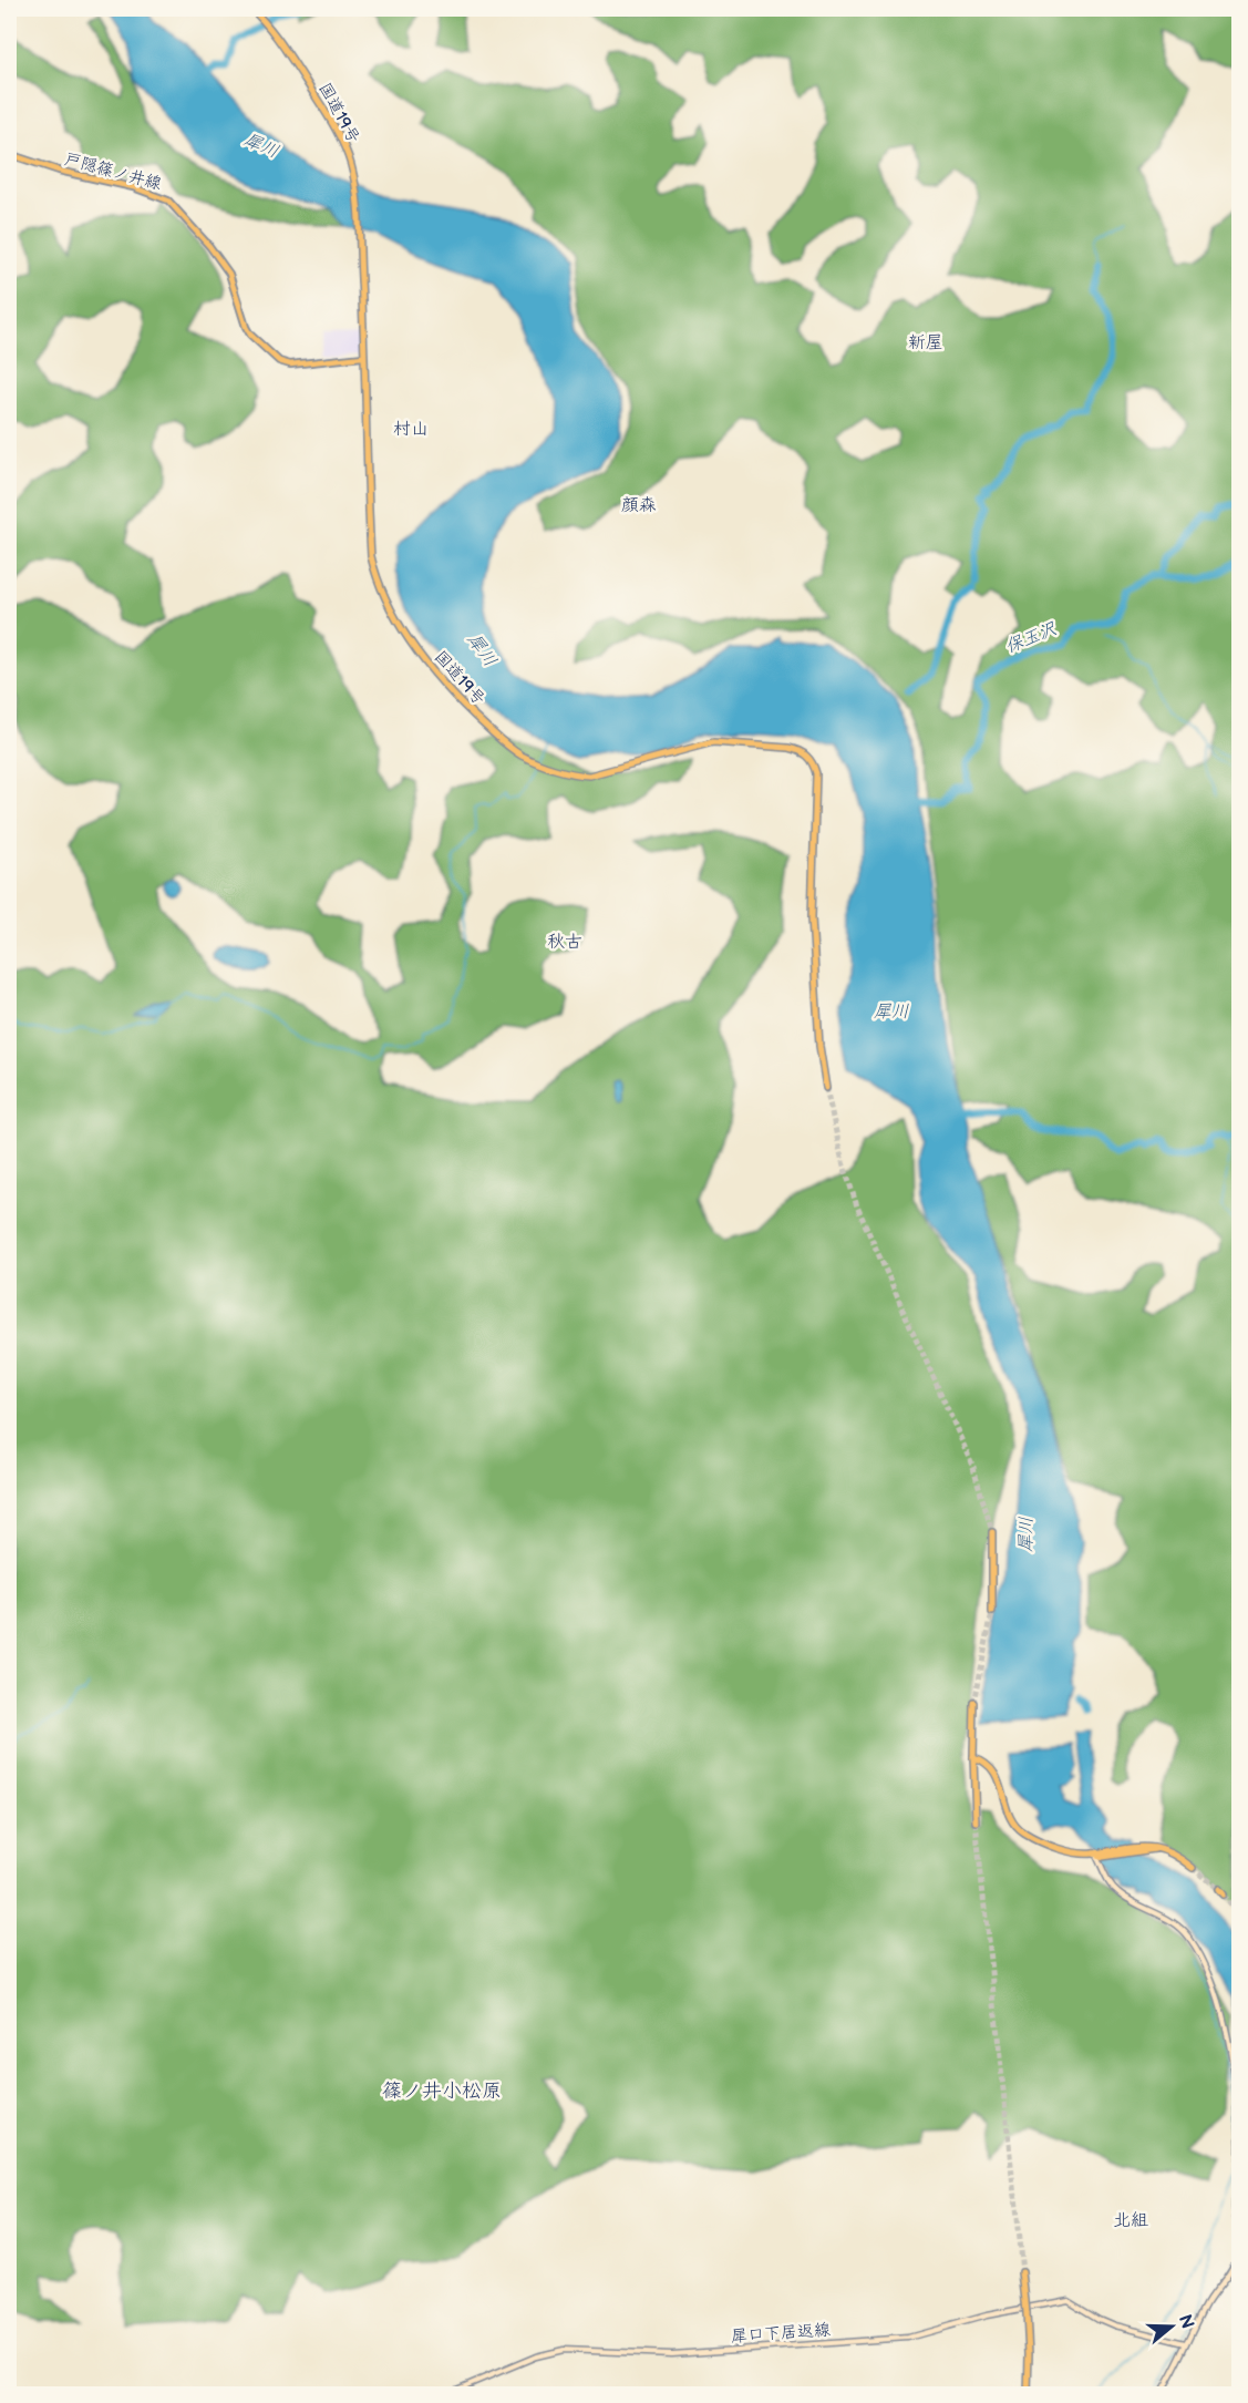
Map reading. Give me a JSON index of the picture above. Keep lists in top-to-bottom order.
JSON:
{
  "streets": {
    "highway": ["国道19号"],
    "main road": ["戸隠篠ノ井線", "犀口下居返線"]
  },
  "crossings": [
    ["国道19号", "戸隠篠ノ井線"]
  ],
  "districts": [
    "新屋",
    "村山",
    "顔森",
    "秋古",
    "篠ノ井小松原",
    "北組"
  ],
  "water": ["犀川", "保玉沢"],
  "north": "right"
}
